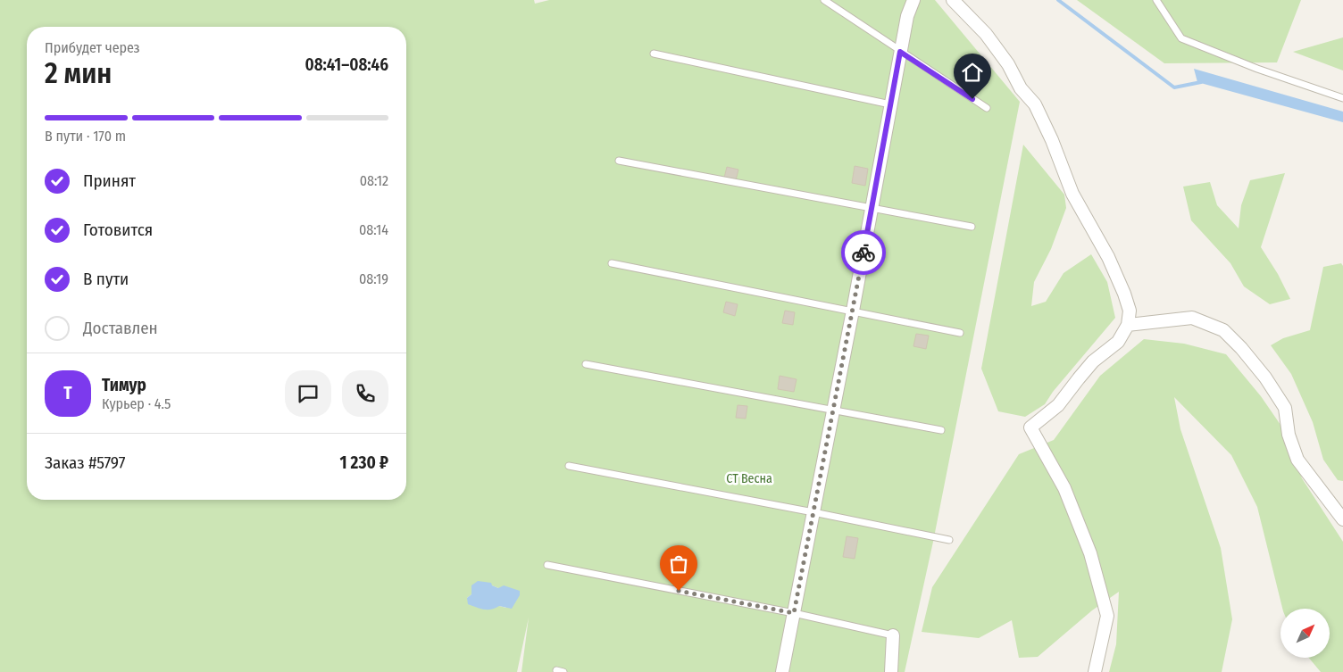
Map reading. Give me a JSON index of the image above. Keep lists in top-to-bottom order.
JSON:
{
  "parks": ["СТ Весна"],
  "north": "top right",
  "page": {
    "heading": ["2 мин", "Прибудет через", "08:41–08:46"],
    "panel": [
      "Тимур",
      "Курьер · 4.5",
      "Заказ #5797",
      "1 230 ₽"
    ],
    "bar": "В пути · 170 m",
    "list": [
      ["Принят", "08:12"],
      ["Готовится", "08:14"],
      ["В пути", "08:19"],
      "Доставлен"
    ],
    "round": "Т"
  }
}
